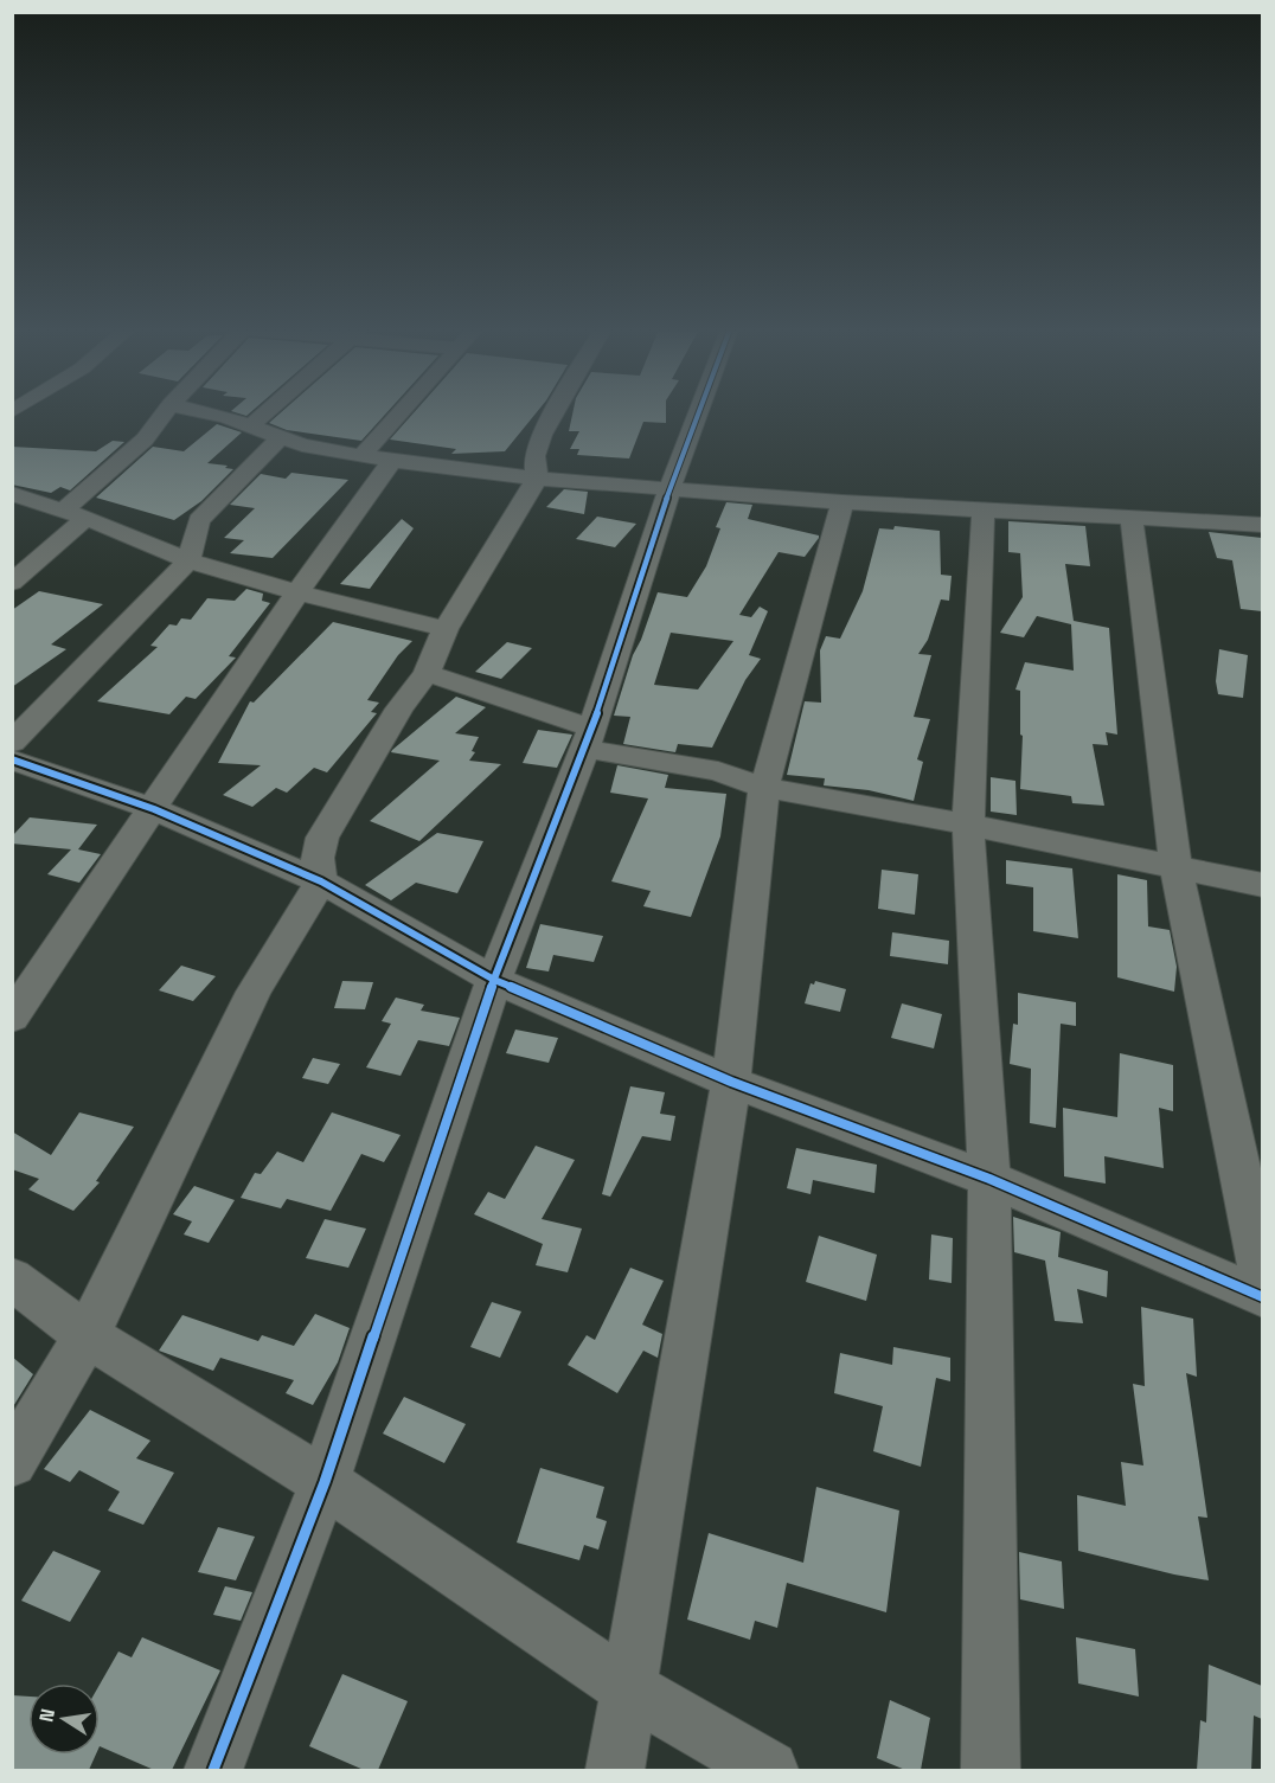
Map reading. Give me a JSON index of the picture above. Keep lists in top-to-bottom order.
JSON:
{
  "north": "left"
}
